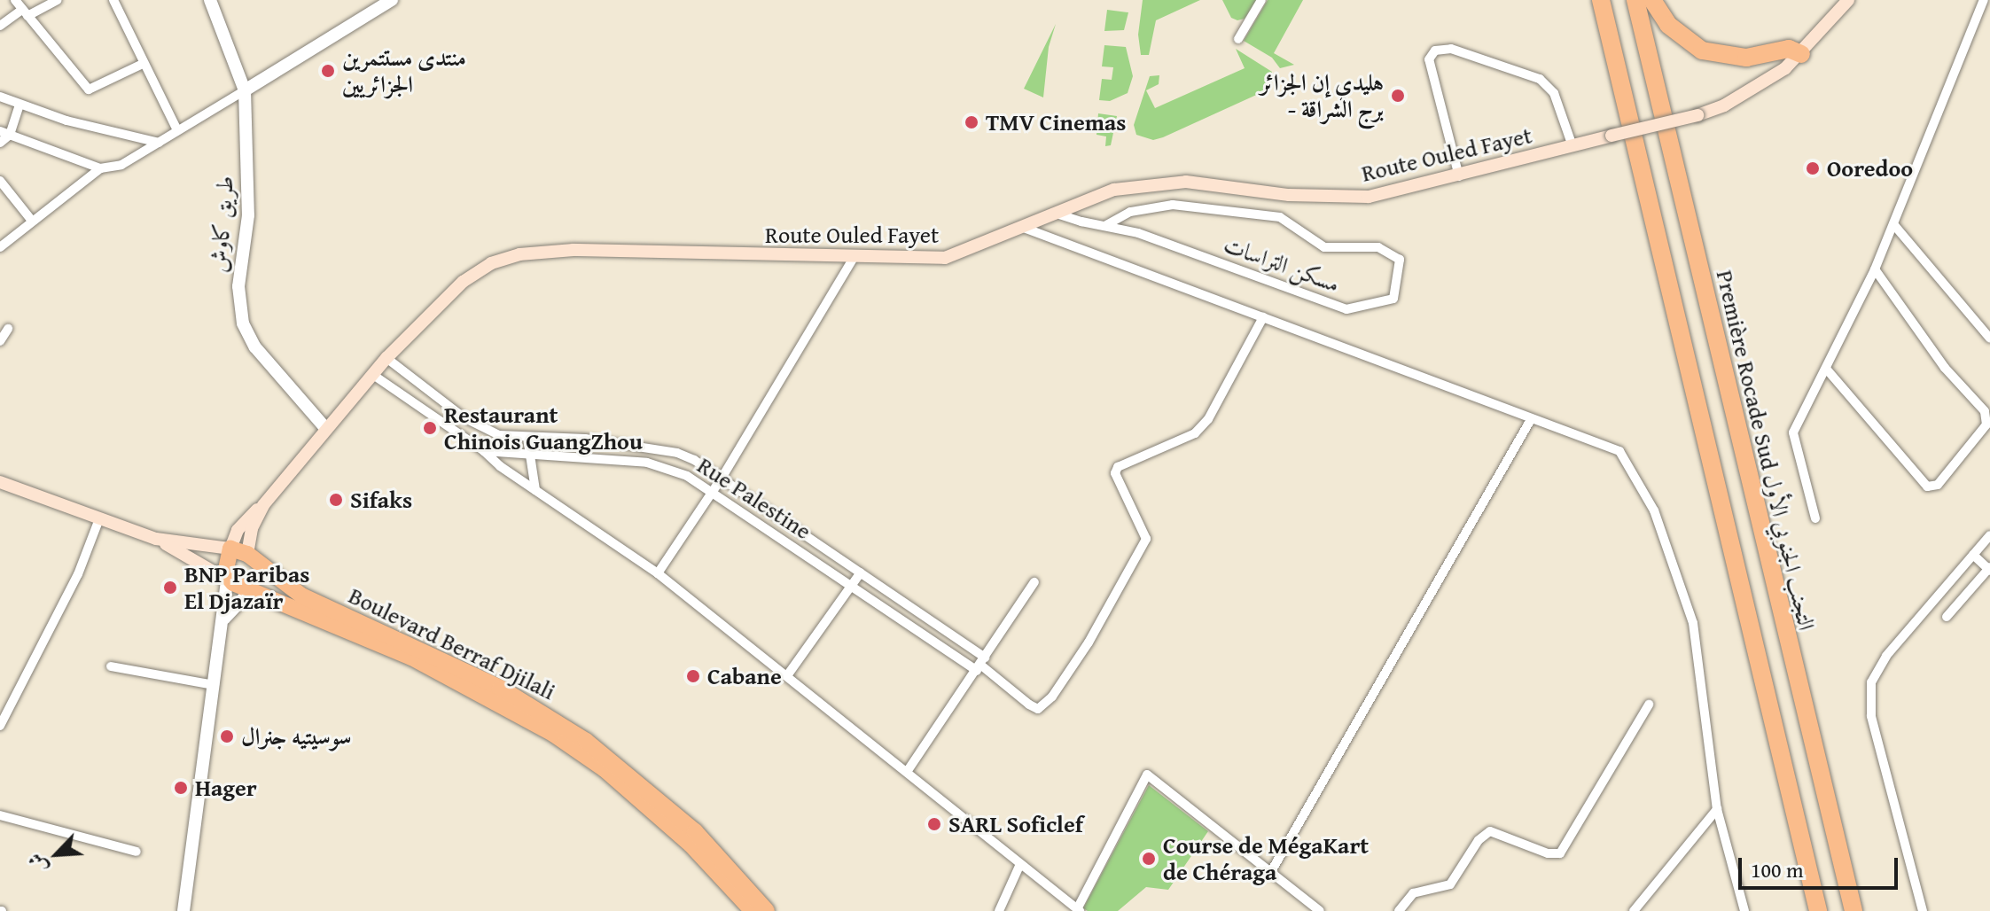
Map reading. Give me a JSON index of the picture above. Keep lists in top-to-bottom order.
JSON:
{
  "streets": {
    "highway": ["Première Rocade Sud التجنب الجنوبي الأول", "Boulevard Berraf Djilali"],
    "main road": ["Route Ouled Fayet"],
    "street": ["طريق كاوش", "مسكن التراسات", "Rue Palestine"]
  },
  "crossings": [
    ["Route Ouled Fayet", "طريق كاوش"],
    ["Route Ouled Fayet", "مسكن التراسات"],
    ["Route Ouled Fayet", "Rue Palestine"]
  ],
  "places": [
    "منتدى مستتمرين الجزائريين",
    "هليدي إن الجزائر - برج الشراقة",
    "TMV Cinemas",
    "Ooredoo",
    "Restaurant Chinois GuangZhou",
    "Sifaks",
    "BNP Paribas El Djazaïr",
    "Cabane",
    "سوسيتيه جنرال",
    "Hager",
    "SARL Soficlef",
    "Course de MégaKart de Chéraga"
  ],
  "scale_bar": "100 m",
  "north": "bottom left"
}
